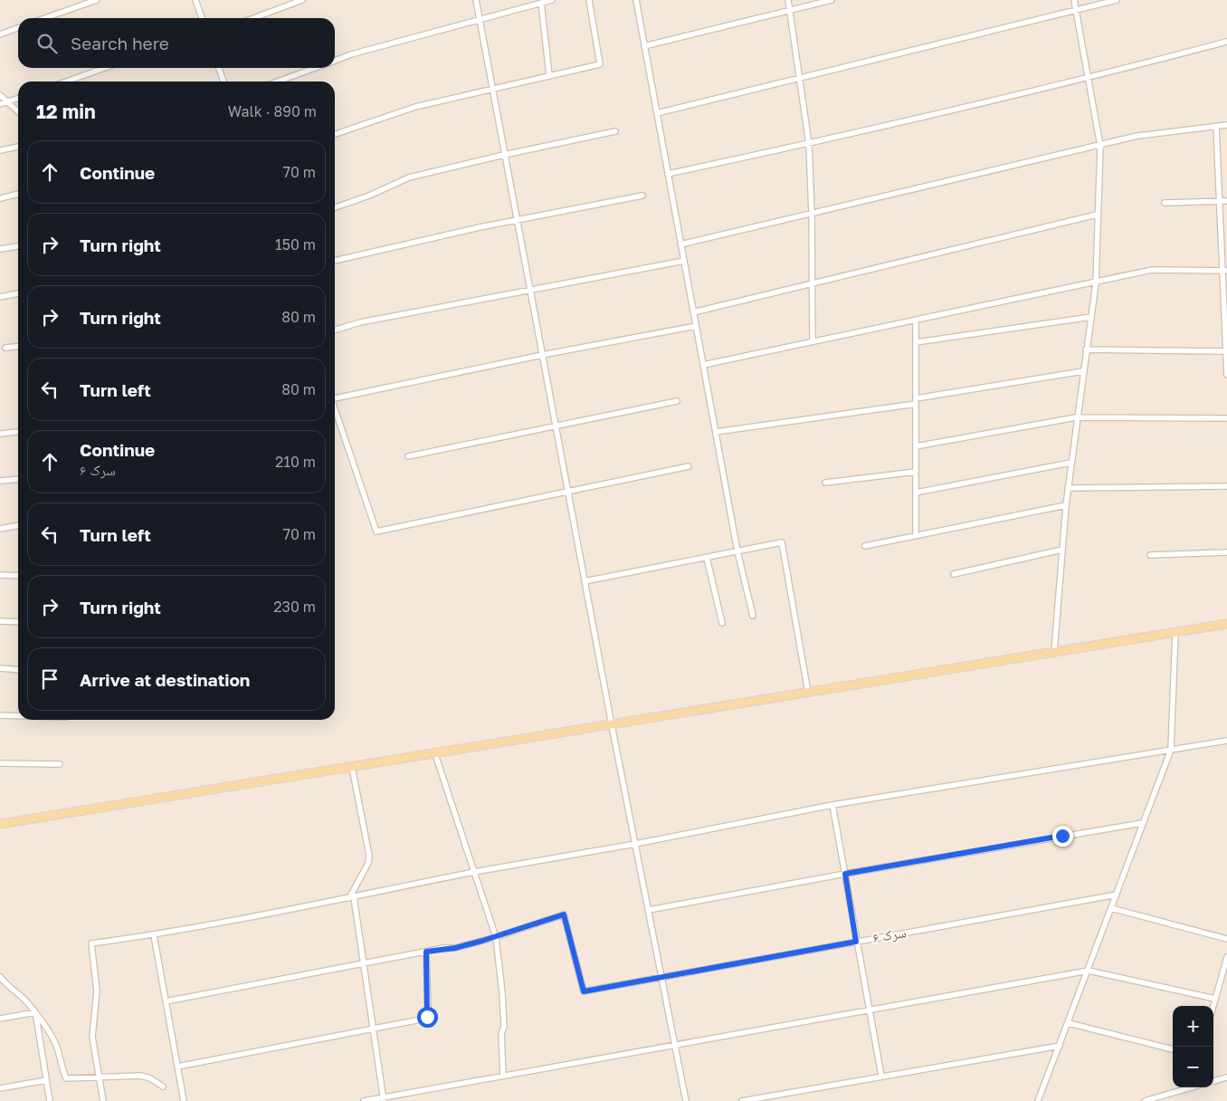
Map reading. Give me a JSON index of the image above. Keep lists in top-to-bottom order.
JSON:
{
  "streets": {
    "street": ["سرک ۶"]
  },
  "page": {
    "search": "Search here",
    "heading": ["12 min", "Walk · 890 m"],
    "list": [
      ["Continue", "70 m"],
      ["Turn right", "150 m"],
      ["Turn right", "80 m"],
      ["Turn left", "80 m"],
      ["Continue", "سرک ۶", "210 m"],
      ["Turn left", "70 m"],
      ["Turn right", "230 m"],
      "Arrive at destination"
    ],
    "map_buttons": ["+", "−"]
  }
}
